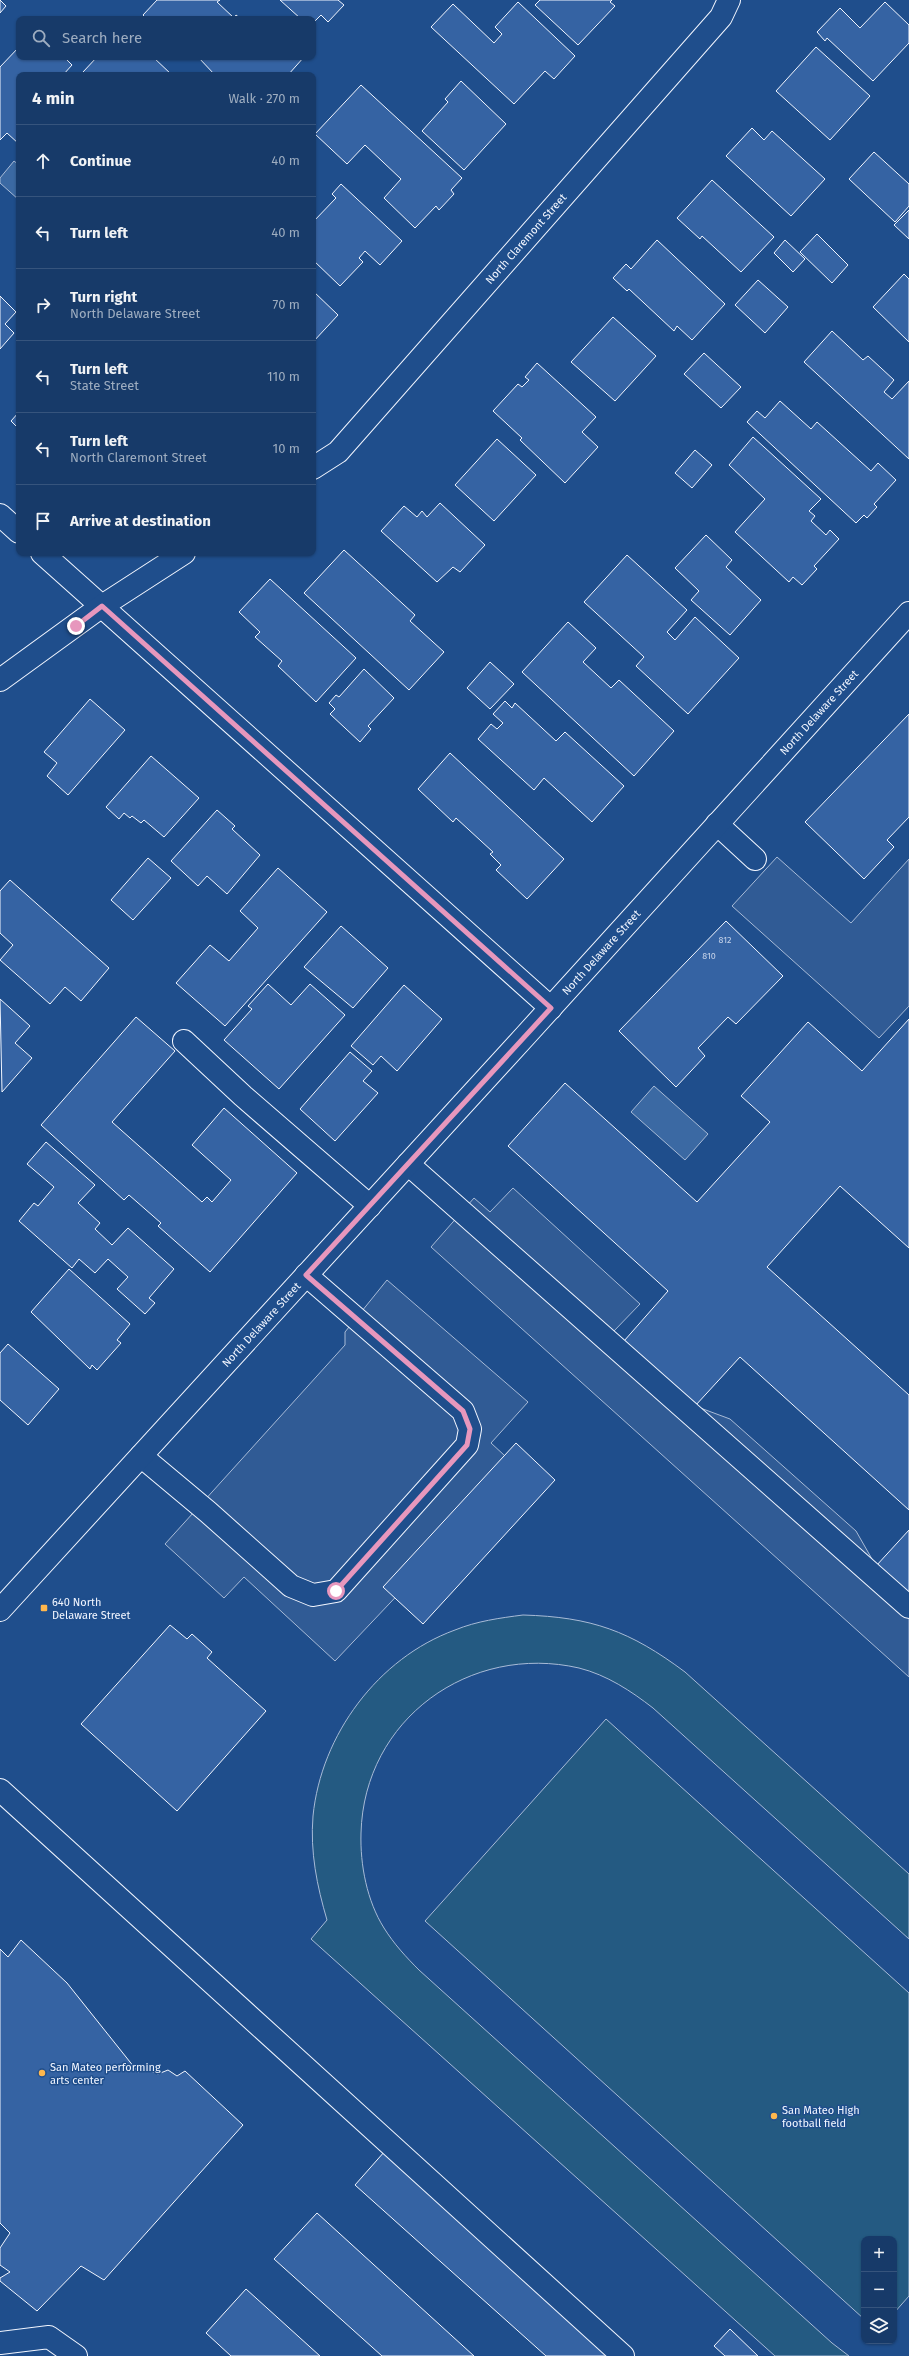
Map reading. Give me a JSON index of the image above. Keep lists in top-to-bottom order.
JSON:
{
  "streets": {
    "street": ["North Claremont Street", "North Delaware Street"]
  },
  "places": {
    "transit": ["640 North Delaware Street"],
    "other": ["San Mateo performing arts center", "San Mateo High football field"]
  },
  "house_numbers": ["812", "810"],
  "page": {
    "search": "Search here",
    "heading": ["4 min", "Walk · 270 m"],
    "list": [
      ["Continue", "40 m"],
      ["Turn left", "40 m"],
      ["Turn right", "North Delaware Street", "70 m"],
      ["Turn left", "State Street", "110 m"],
      ["Turn left", "North Claremont Street", "10 m"],
      "Arrive at destination"
    ],
    "map_buttons": ["+", "−"]
  }
}
